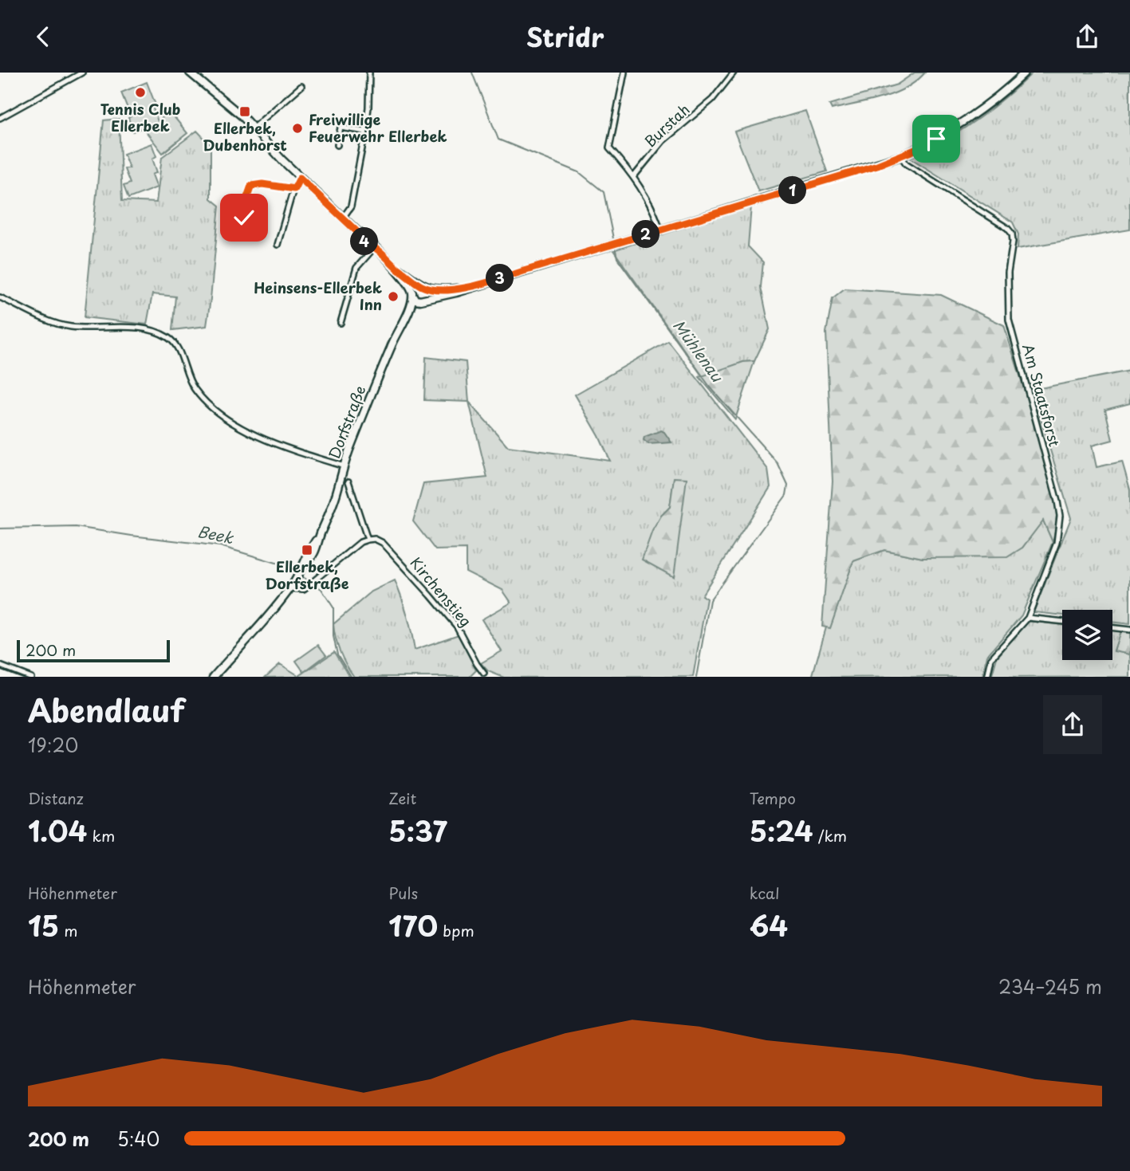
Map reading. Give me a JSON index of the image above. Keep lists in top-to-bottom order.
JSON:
{
  "streets": {
    "main road": ["Dorfstraße"],
    "street": ["Burstah", "Am Staatsforst", "Kirchenstieg"]
  },
  "water": ["Mühlenau", "Beek"],
  "places": {
    "other": ["Tennis Club Ellerbek", "Freiwillige Feuerwehr Ellerbek", "Heinsens-Ellerbek Inn"],
    "transit": ["Ellerbek, Dubenhorst", "Ellerbek, Dorfstraße"]
  },
  "scale_bar": "200 m",
  "page": {
    "header": "Stridr",
    "pins": [
      "1",
      "2",
      "4",
      "3"
    ],
    "scale": "200 m",
    "heading": ["Abendlauf", "19:20"],
    "stats": [
      ["Distanz", "1.04 km"],
      ["Zeit", "5:37"],
      ["Tempo", "5:24 /km"],
      ["Höhenmeter", "15 m"],
      ["Puls", "170 bpm"],
      ["kcal", "64"]
    ],
    "chart": ["Höhenmeter", "234–245 m"],
    "list": [
      {
        "name": "200 m",
        "note": "5:40"
      }
    ]
  }
}
